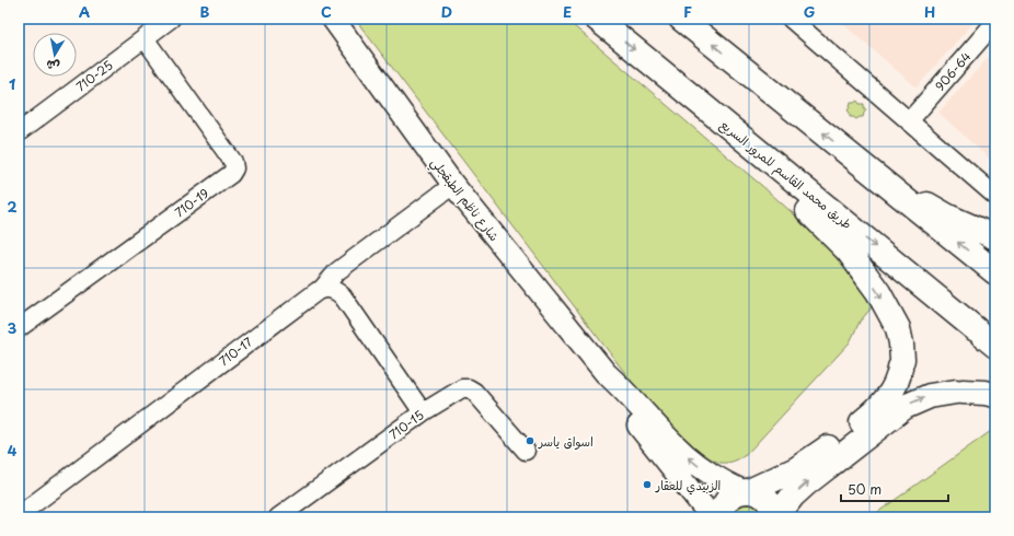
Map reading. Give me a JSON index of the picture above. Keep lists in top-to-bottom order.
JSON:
{
  "streets": {
    "main road": ["طريق محمد القاسم للمرور السريع"],
    "street": [
      "906-64",
      "710-25",
      "شارع ناظم الطبقجلي",
      "710-19",
      "710-17",
      "710-15"
    ]
  },
  "crossings": [
    ["710-25", "710-19"],
    ["شارع ناظم الطبقجلي", "710-17"]
  ],
  "places": ["اسواق ياسر", "الزبيدي للعقار"],
  "scale_bar": "50 m",
  "north": "bottom",
  "grid": {
    "columns": [
      "A",
      "B",
      "C",
      "D",
      "E",
      "F",
      "G",
      "H"
    ],
    "rows": [
      "1",
      "2",
      "3",
      "4"
    ]
  }
}
